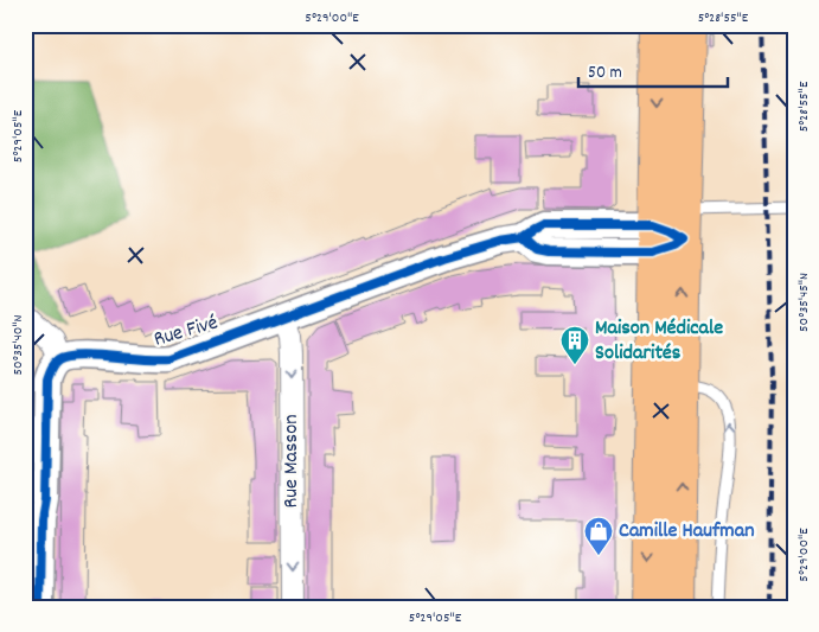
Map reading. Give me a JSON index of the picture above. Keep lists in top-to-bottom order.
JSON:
{
  "streets": {
    "street": ["Rue Fivé", "Rue Masson"]
  },
  "crossings": [
    ["Rue Fivé", "Rue Masson"]
  ],
  "one_way": ["Rue Masson"],
  "places": {
    "building": ["Maison Médicale Solidarités"],
    "shop": ["Camille Haufman"]
  },
  "scale_bar": "50 m",
  "coordinates": [
    "5°29'00\"E",
    "5°28'55\"E",
    "5°29'05\"E",
    "50°35'45\"N",
    "50°35'40\"N"
  ]
}
